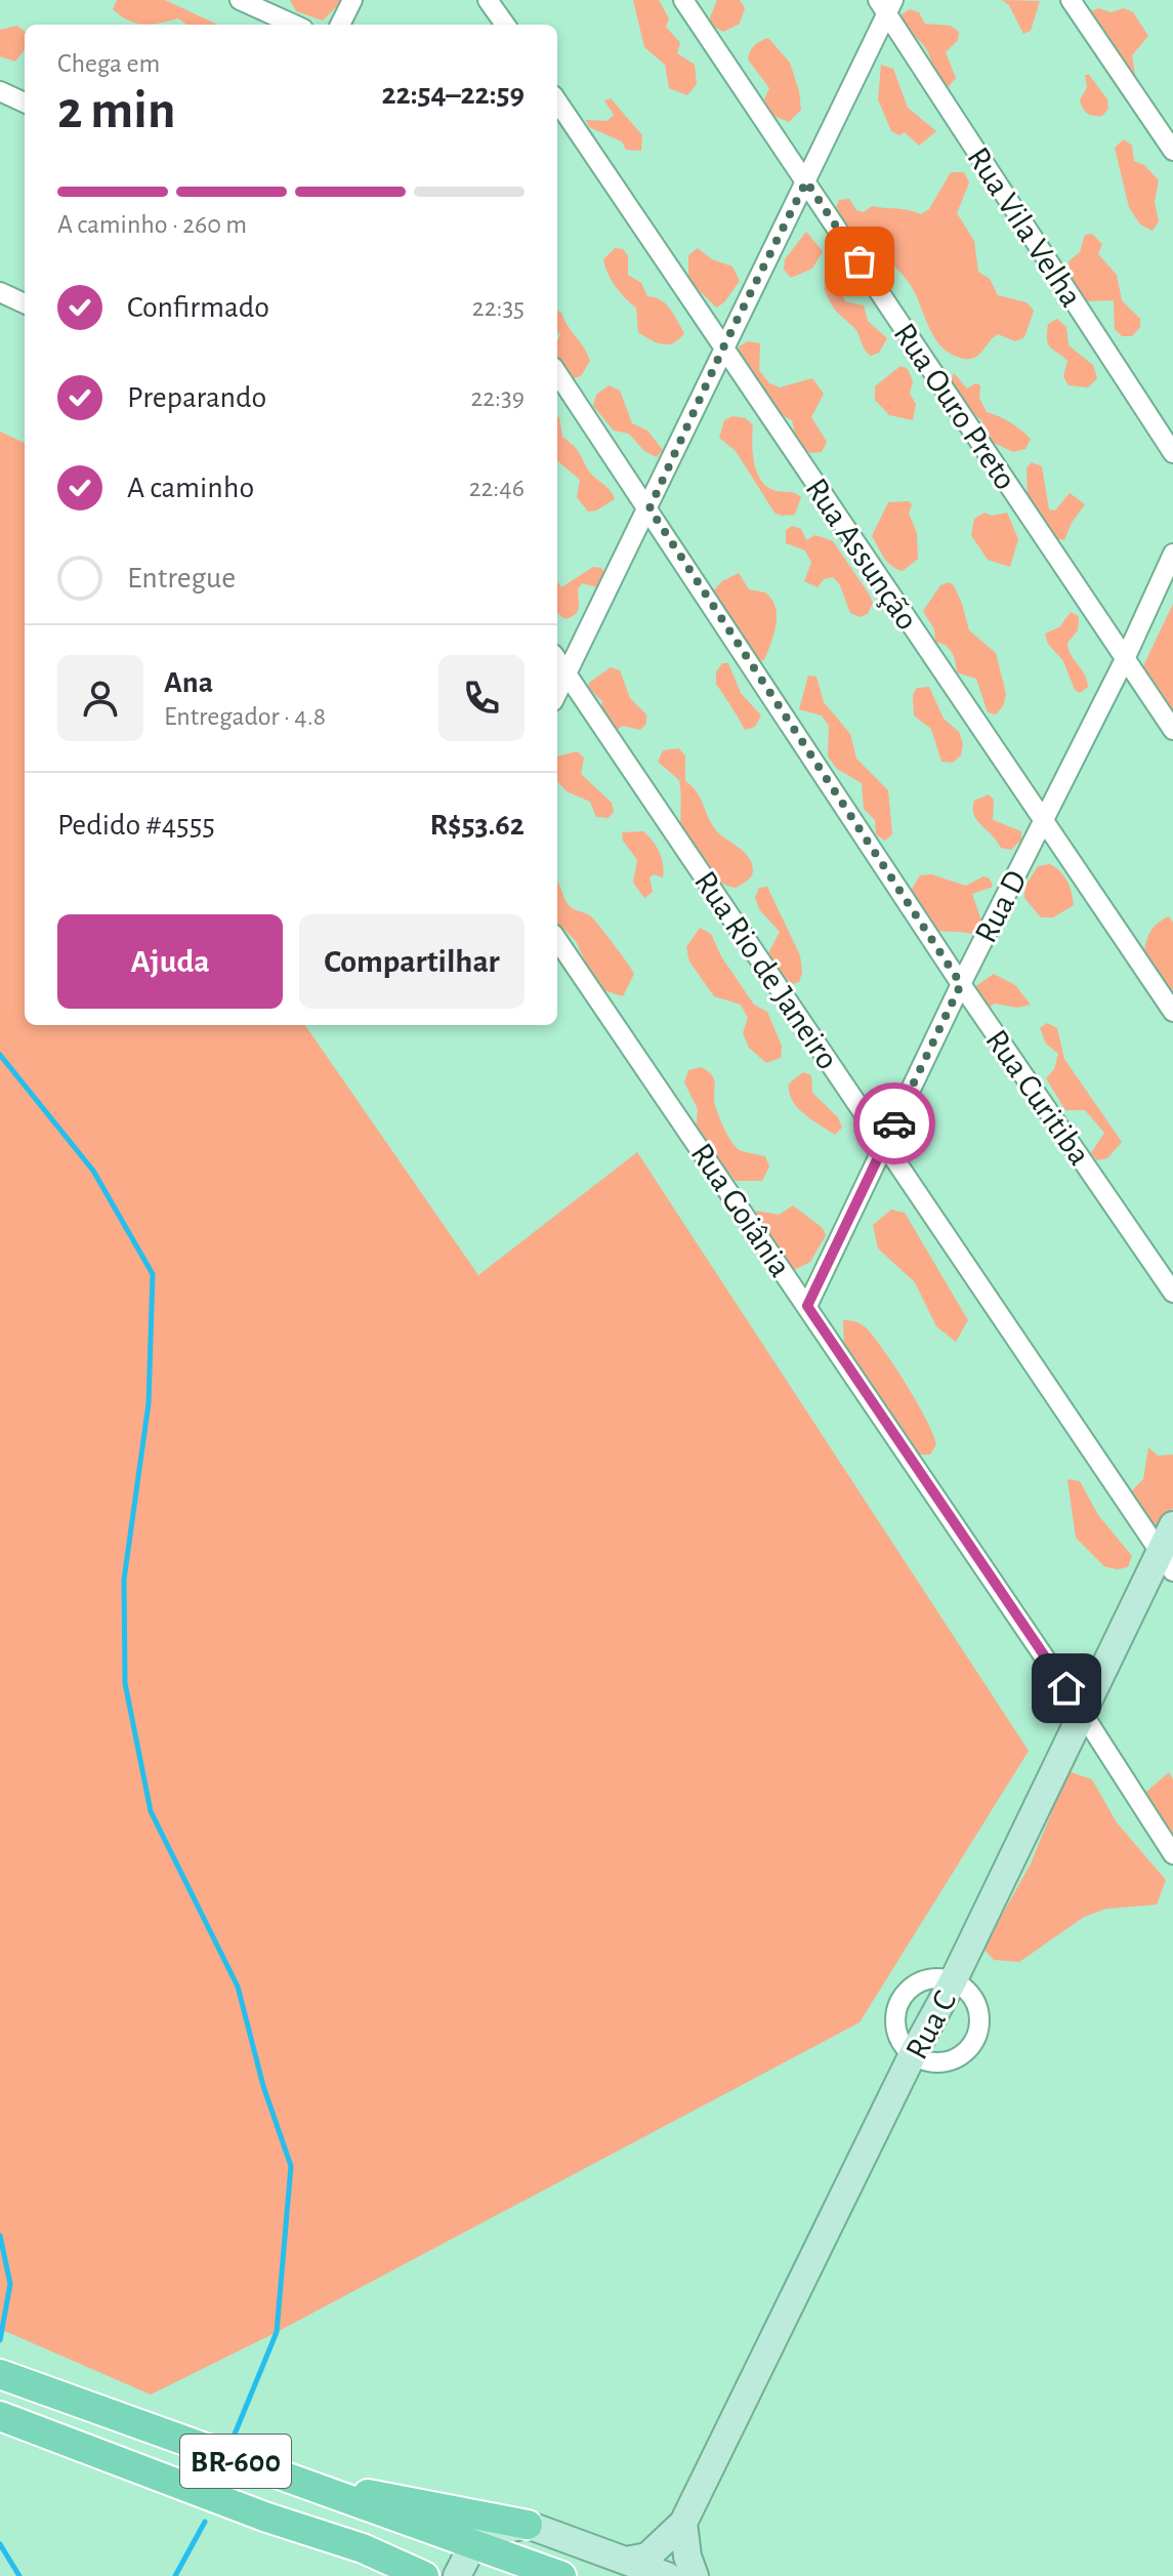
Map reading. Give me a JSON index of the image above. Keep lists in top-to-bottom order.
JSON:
{
  "streets": {
    "main road": ["BR-600"],
    "street": [
      "Rua Vila Velha",
      "Rua Ouro Preto",
      "Rua Assunção",
      "Rua D",
      "Rua Rio de Janeiro",
      "Rua Curitiba",
      "Rua Goiânia",
      "Rua C"
    ]
  },
  "crossings": [
    ["Rua Ouro Preto", "Rua D"],
    ["Rua Assunção", "Rua D"],
    ["Rua D", "Rua Rio de Janeiro"],
    ["Rua D", "Rua Curitiba"],
    ["Rua D", "Rua Goiânia"],
    ["Rua Rio de Janeiro", "Rua C"],
    ["Rua Goiânia", "Rua C"]
  ],
  "page": {
    "heading": ["2 min", "Chega em", "22:54–22:59"],
    "panel": [
      "Ana",
      "Entregador · 4.8",
      "Pedido #4555",
      "R$53.62"
    ],
    "bar": "A caminho · 260 m",
    "list": [
      ["Confirmado", "22:35"],
      ["Preparando", "22:39"],
      ["A caminho", "22:46"],
      "Entregue"
    ],
    "buttons": ["Ajuda", "Compartilhar"]
  }
}
